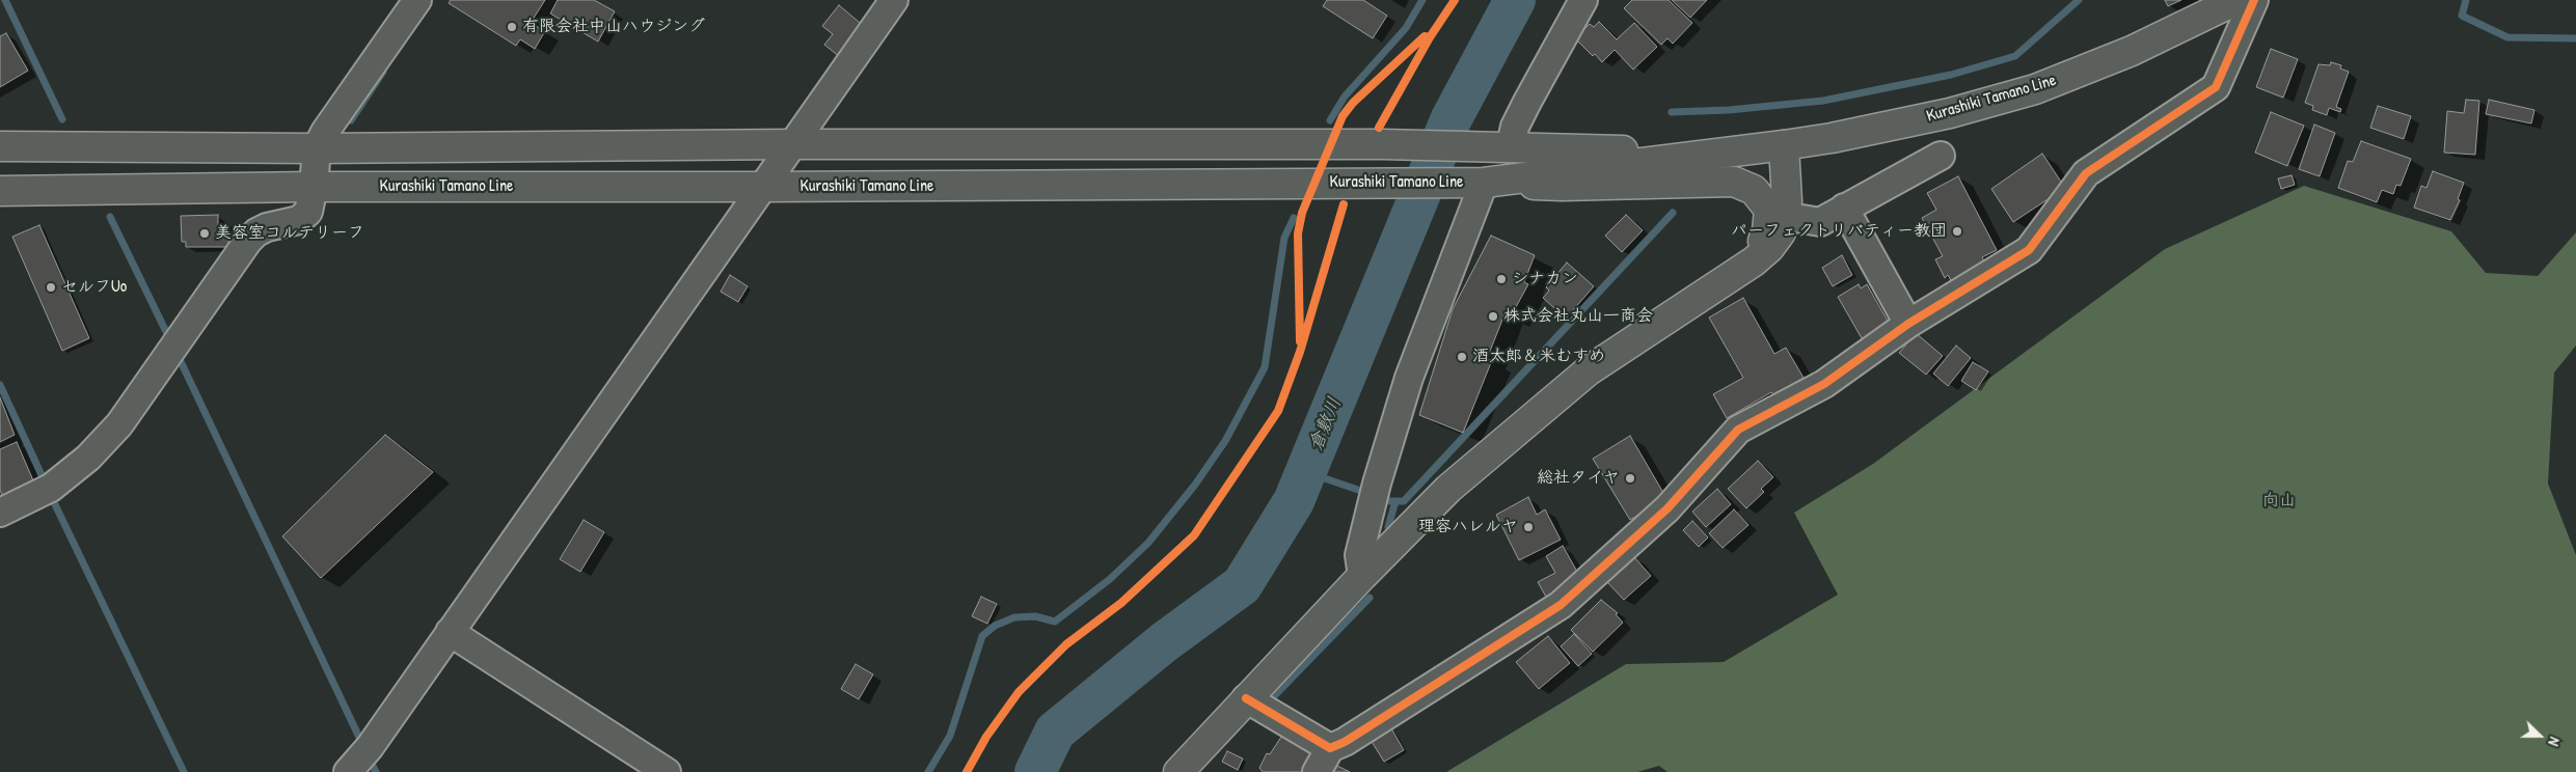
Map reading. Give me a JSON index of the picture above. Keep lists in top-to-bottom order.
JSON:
{
  "streets": {
    "main road": ["Kurashiki Tamano Line"]
  },
  "water": ["倉敷川"],
  "parks": ["向山"],
  "places": [
    "有限会社中山ハウジング",
    "パーフェクトリバティー教団",
    "美容室コルテリーフ",
    "シナカン",
    "セルフUo",
    "株式会社丸山一商会",
    "酒太郎＆米むすめ",
    "総社タイヤ",
    "理容ハレルヤ"
  ],
  "north": "right"
}
